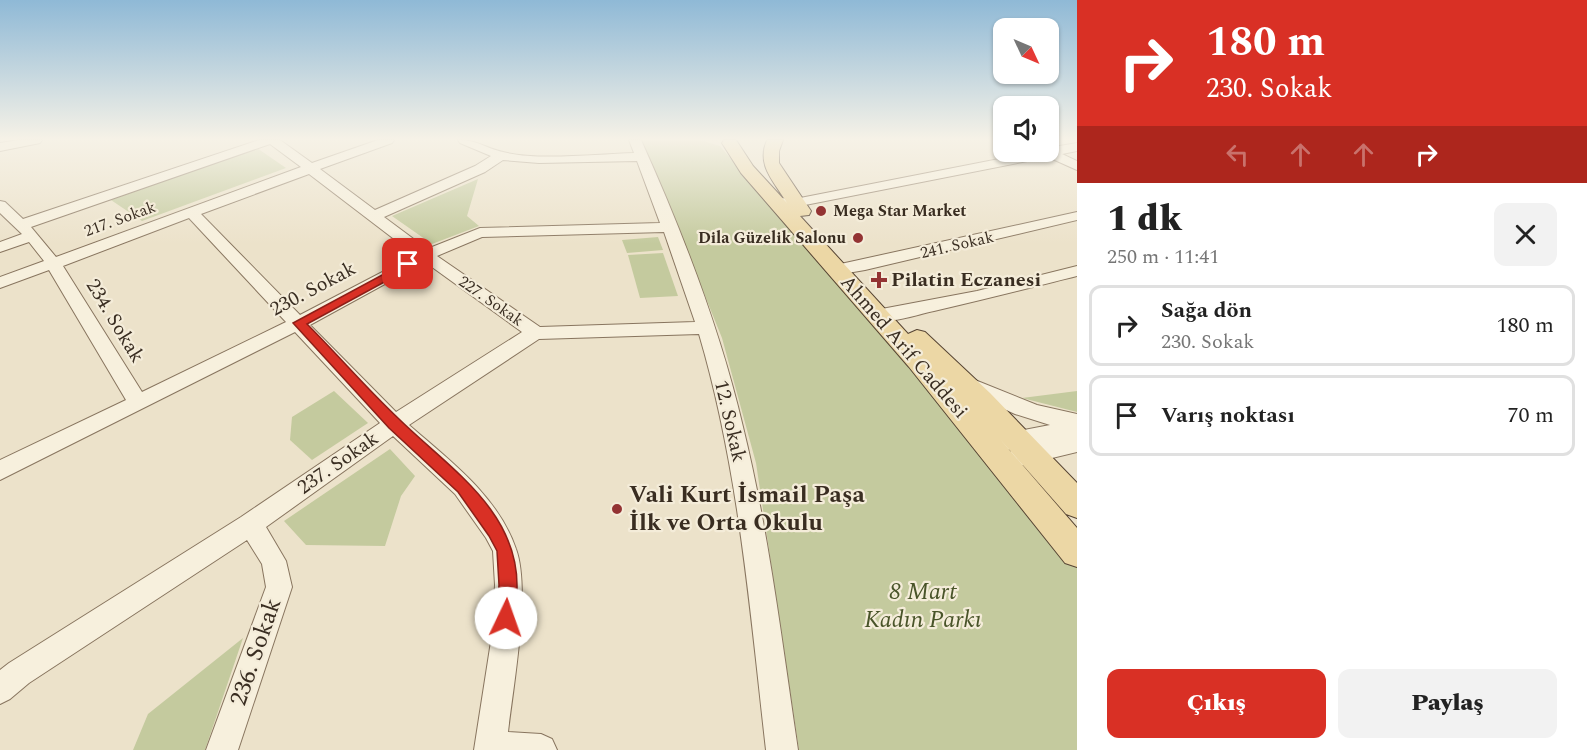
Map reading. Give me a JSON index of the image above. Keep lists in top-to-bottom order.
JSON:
{
  "streets": {
    "main road": ["Ahmed Arif Caddesi"],
    "street": [
      "217. Sokak",
      "241. Sokak",
      "230. Sokak",
      "227. Sokak",
      "234. Sokak",
      "12. Sokak",
      "237. Sokak",
      "236. Sokak"
    ]
  },
  "crossings": [
    ["217. Sokak", "234. Sokak"],
    ["241. Sokak", "Ahmed Arif Caddesi"],
    ["230. Sokak", "227. Sokak"],
    ["230. Sokak", "234. Sokak"],
    ["230. Sokak", "12. Sokak"],
    ["227. Sokak", "237. Sokak"],
    ["237. Sokak", "236. Sokak"]
  ],
  "parks": ["8 Mart Kadın Parkı"],
  "places": {
    "other": ["Mega Star Market", "Dila Güzelik Salonu", "Vali Kurt İsmail Paşa İlk ve Orta Okulu"],
    "health": ["Pilatin Eczanesi"]
  },
  "north": "bottom right",
  "page": {
    "turn": ["180 m", "230. Sokak"],
    "heading": ["1 dk", "250 m · 11:41"],
    "list": [
      {
        "name": "Sağa dön",
        "note": "230. Sokak",
        "value": "180 m"
      },
      {
        "name": "Varış noktası",
        "value": "70 m"
      }
    ],
    "buttons": ["Çıkış", "Paylaş"]
  }
}
